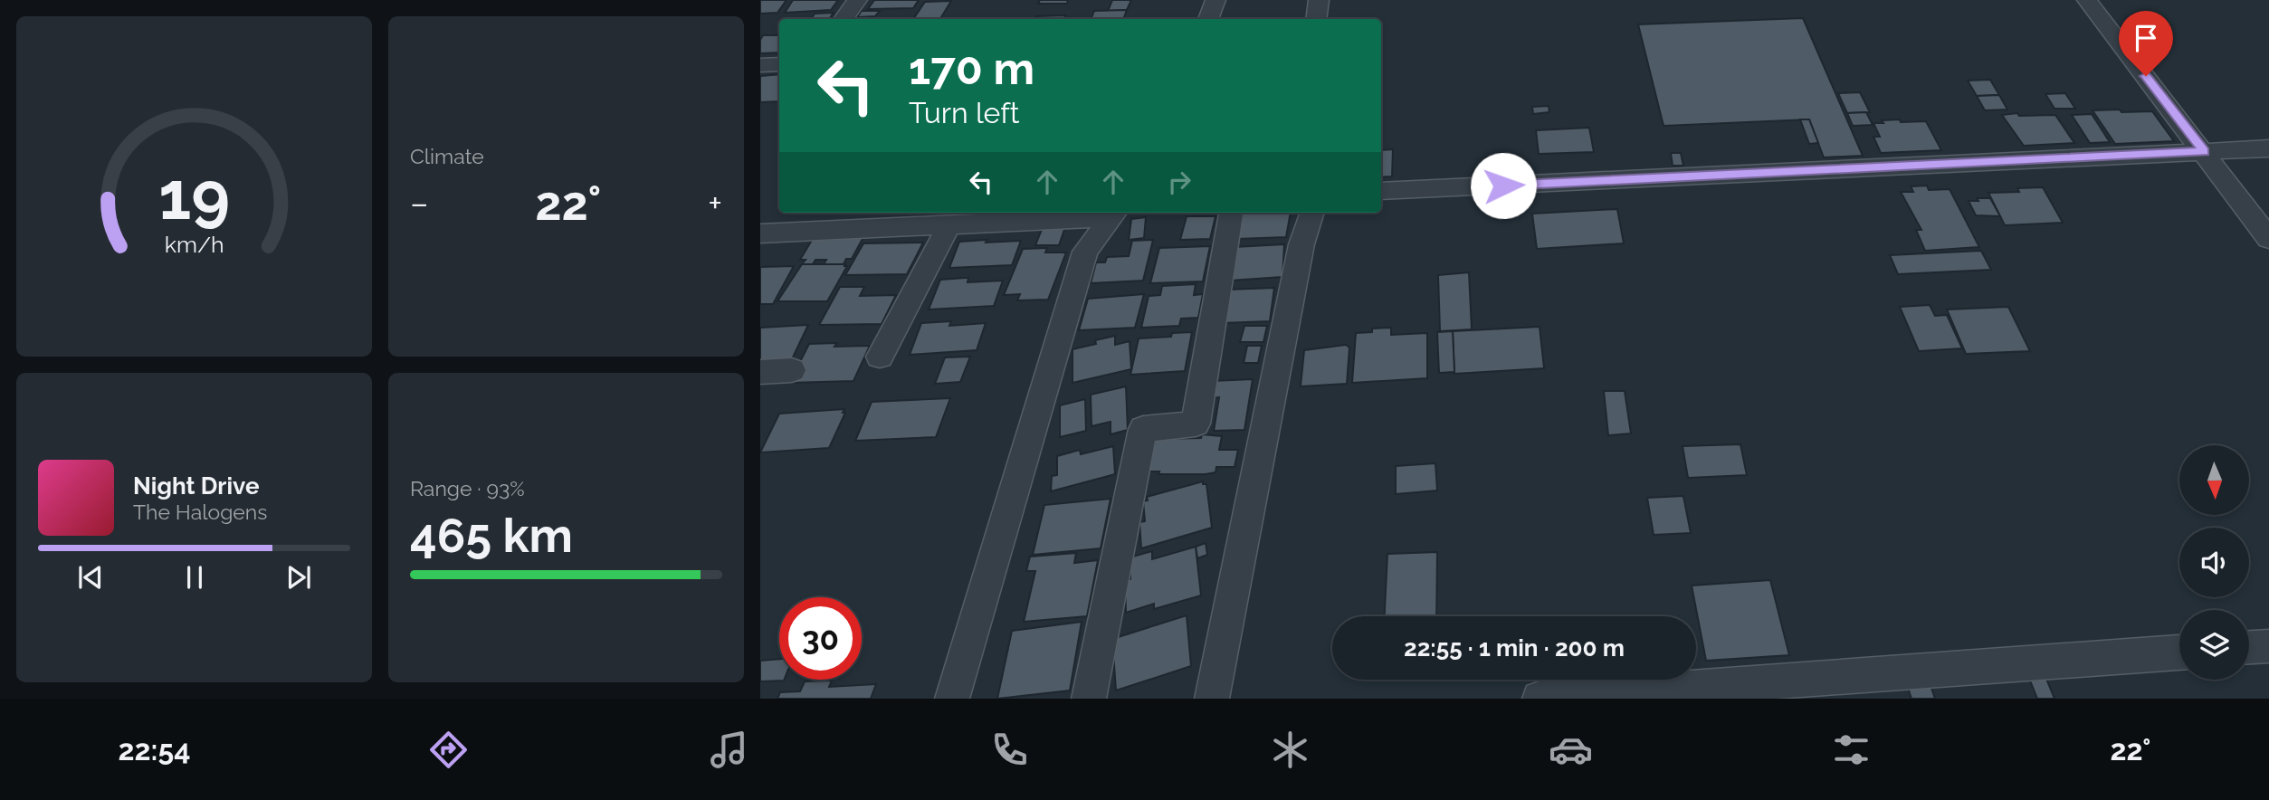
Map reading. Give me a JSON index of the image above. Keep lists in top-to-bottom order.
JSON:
{
  "north": "bottom",
  "page": {
    "tile": [
      "Climate",
      ["Range · 93%", "465 km"]
    ],
    "turn": ["170 m", "Turn left"],
    "heat": ["−", "22°", "+"],
    "song": ["Night Drive", "The Halogens"],
    "limit": "30",
    "trip": "22:55 · 1 min · 200 m",
    "tabs": ["22:54", "22°"],
    "gauge": ["19", "km/h"]
  }
}
